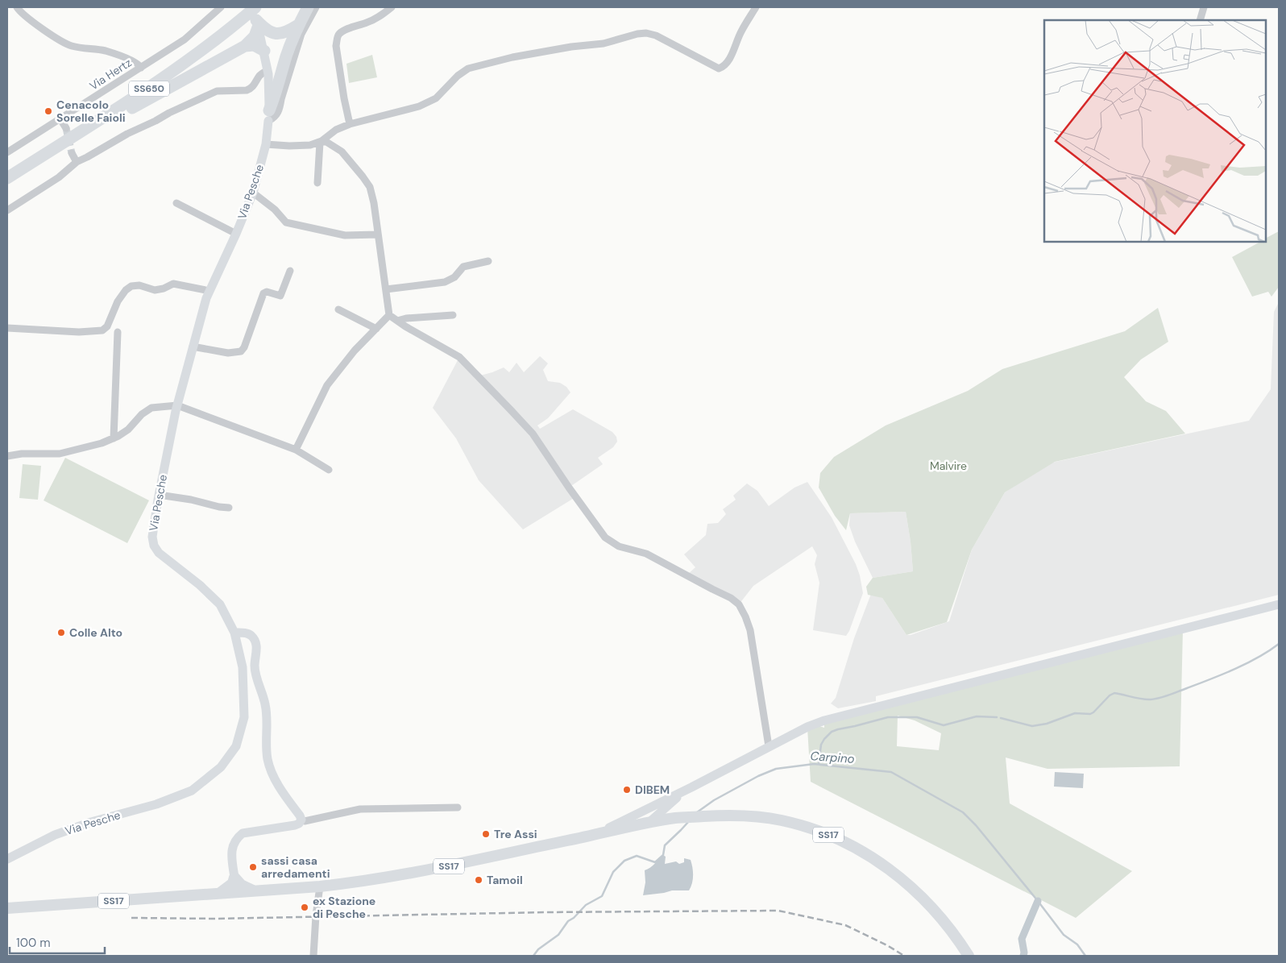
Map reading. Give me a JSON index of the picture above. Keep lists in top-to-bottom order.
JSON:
{
  "streets": {
    "highway": ["SS650"],
    "main road": ["SS17"],
    "street": ["Via Hertz", "Via Pesche"]
  },
  "water": ["Carpino"],
  "parks": ["Malvire"],
  "places": [
    "Cenacolo Sorelle Faioli",
    "Colle Alto",
    "DIBEM",
    "Tre Assi",
    "sassi casa arredamenti",
    "Tamoil",
    "ex Stazione di Pesche"
  ],
  "scale_bar": "100 m"
}
